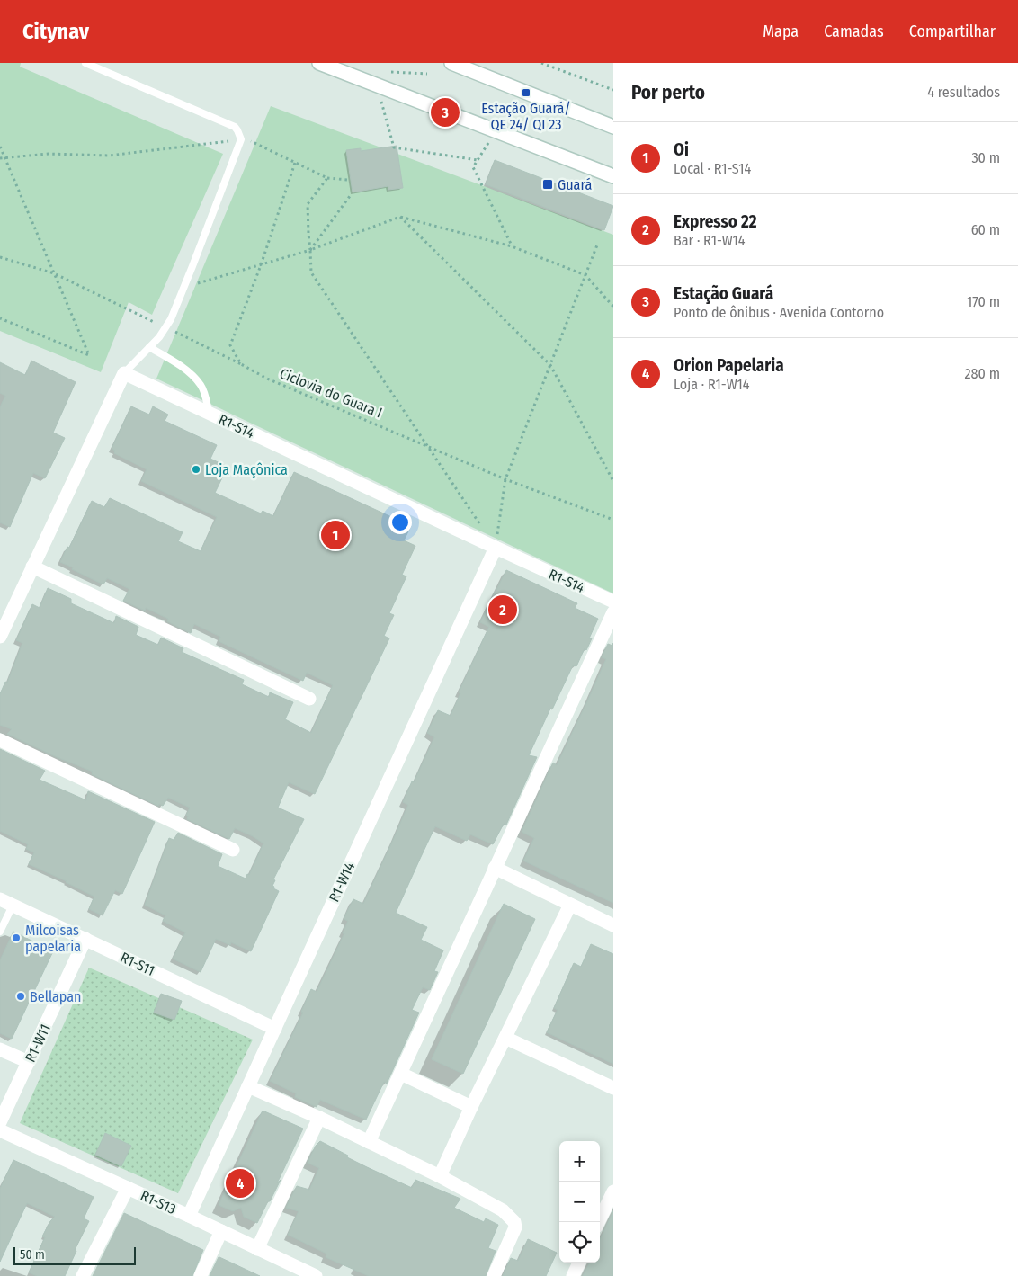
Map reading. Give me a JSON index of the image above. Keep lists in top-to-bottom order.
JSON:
{
  "streets": {
    "street": [
      "R1-S14",
      "R1-W14",
      "R1-S11",
      "R1-W11",
      "R1-S13"
    ],
    "path": ["Ciclovia do Guara I"]
  },
  "crossings": [
    ["R1-S14", "R1-W14"],
    ["R1-W14", "R1-S11"],
    ["R1-W14", "R1-S13"],
    ["R1-S11", "R1-W11"]
  ],
  "places": {
    "transit": ["Estação Guará/ QE 24/ QI 23", "Guará"],
    "other": ["Loja Maçônica", "Milcoisas papelaria", "Bellapan"]
  },
  "scale_bar": "50 m",
  "page": {
    "header": "Citynav",
    "nav": ["Mapa", "Camadas", "Compartilhar"],
    "heading": ["Por perto", "4 resultados"],
    "pins": [
      "3",
      "1",
      "2",
      "4"
    ],
    "list": [
      {
        "mark": "1",
        "name": "Oi",
        "note": "Local · R1-S14",
        "value": "30 m"
      },
      {
        "mark": "2",
        "name": "Expresso 22",
        "note": "Bar · R1-W14",
        "value": "60 m"
      },
      {
        "mark": "3",
        "name": "Estação Guará",
        "note": "Ponto de ônibus · Avenida Contorno",
        "value": "170 m"
      },
      {
        "mark": "4",
        "name": "Orion Papelaria",
        "note": "Loja · R1-W14",
        "value": "280 m"
      }
    ],
    "map_buttons": ["+", "−"],
    "scale": "50 m"
  }
}
